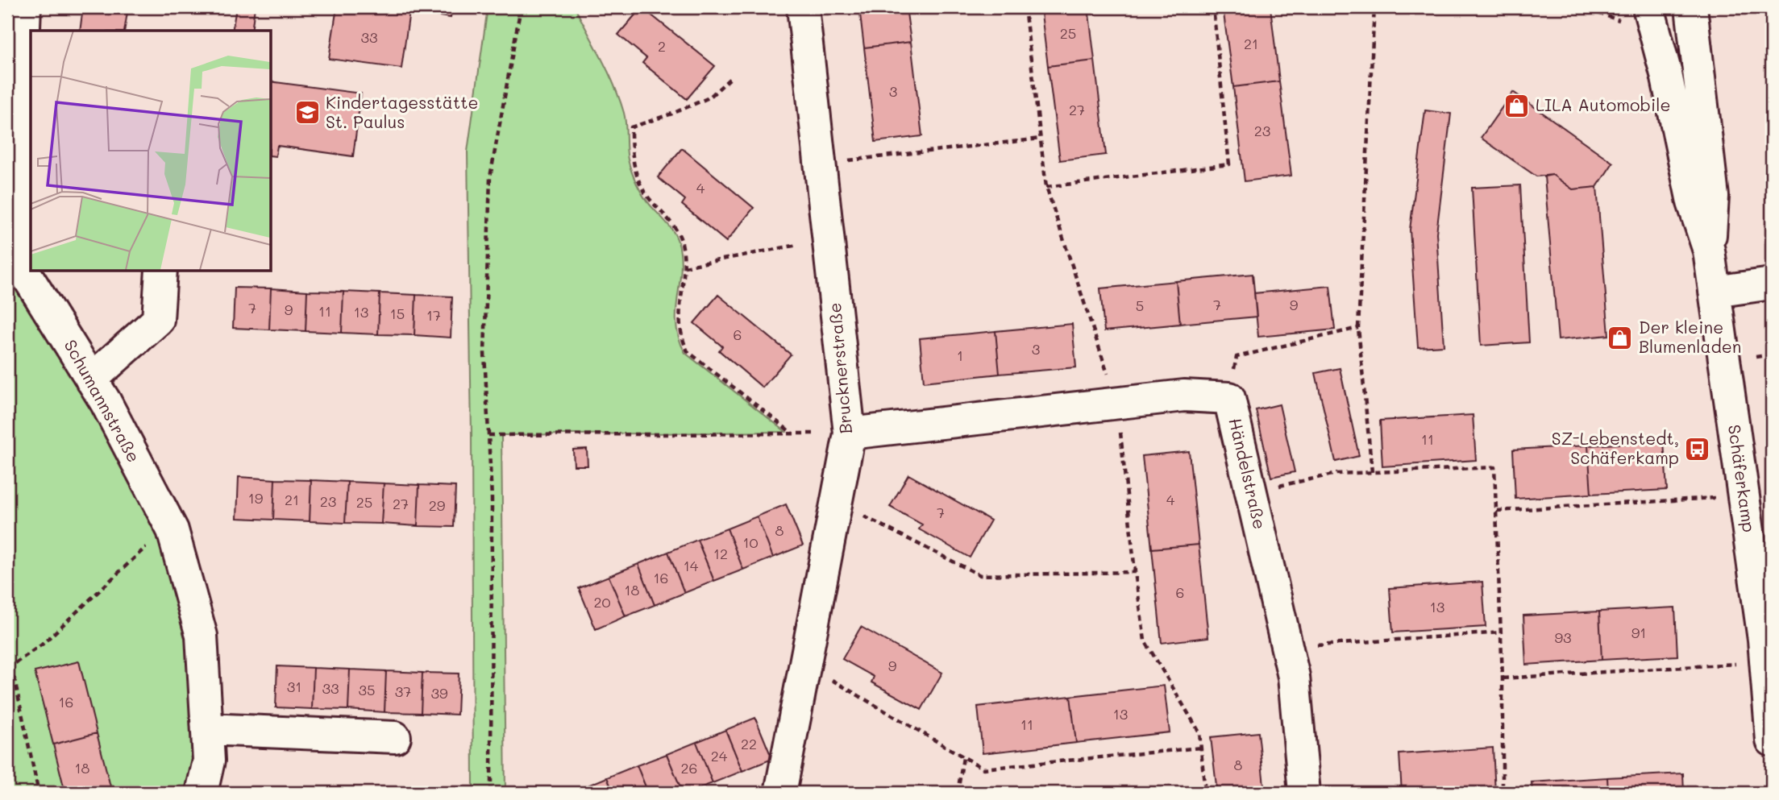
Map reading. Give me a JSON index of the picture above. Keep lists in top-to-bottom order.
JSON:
{
  "streets": {
    "street": [
      "Brucknerstraße",
      "Schumannstraße",
      "Händelstraße",
      "Schäferkamp"
    ]
  },
  "crossings": [
    ["Brucknerstraße", "Händelstraße"]
  ],
  "places": {
    "shop": ["LILA Automobile", "Der kleine Blumenladen"],
    "school or university": ["Kindertagesstätte St. Paulus"],
    "bus stop": ["SZ-Lebenstedt, Schäferkamp"]
  },
  "house_numbers": [
    "25",
    "33",
    "21",
    "2",
    "3",
    "27",
    "23",
    "4",
    "7",
    "9",
    "5",
    "7",
    "9",
    "11",
    "13",
    "15",
    "17",
    "6",
    "3",
    "1",
    "11",
    "19",
    "21",
    "4",
    "23",
    "25",
    "27",
    "29",
    "7",
    "8",
    "10",
    "12",
    "14",
    "16",
    "18",
    "6",
    "20",
    "13",
    "91",
    "93",
    "9",
    "31",
    "33",
    "35",
    "37",
    "39",
    "16",
    "13",
    "11",
    "22",
    "24",
    "8",
    "18",
    "26"
  ]
}
